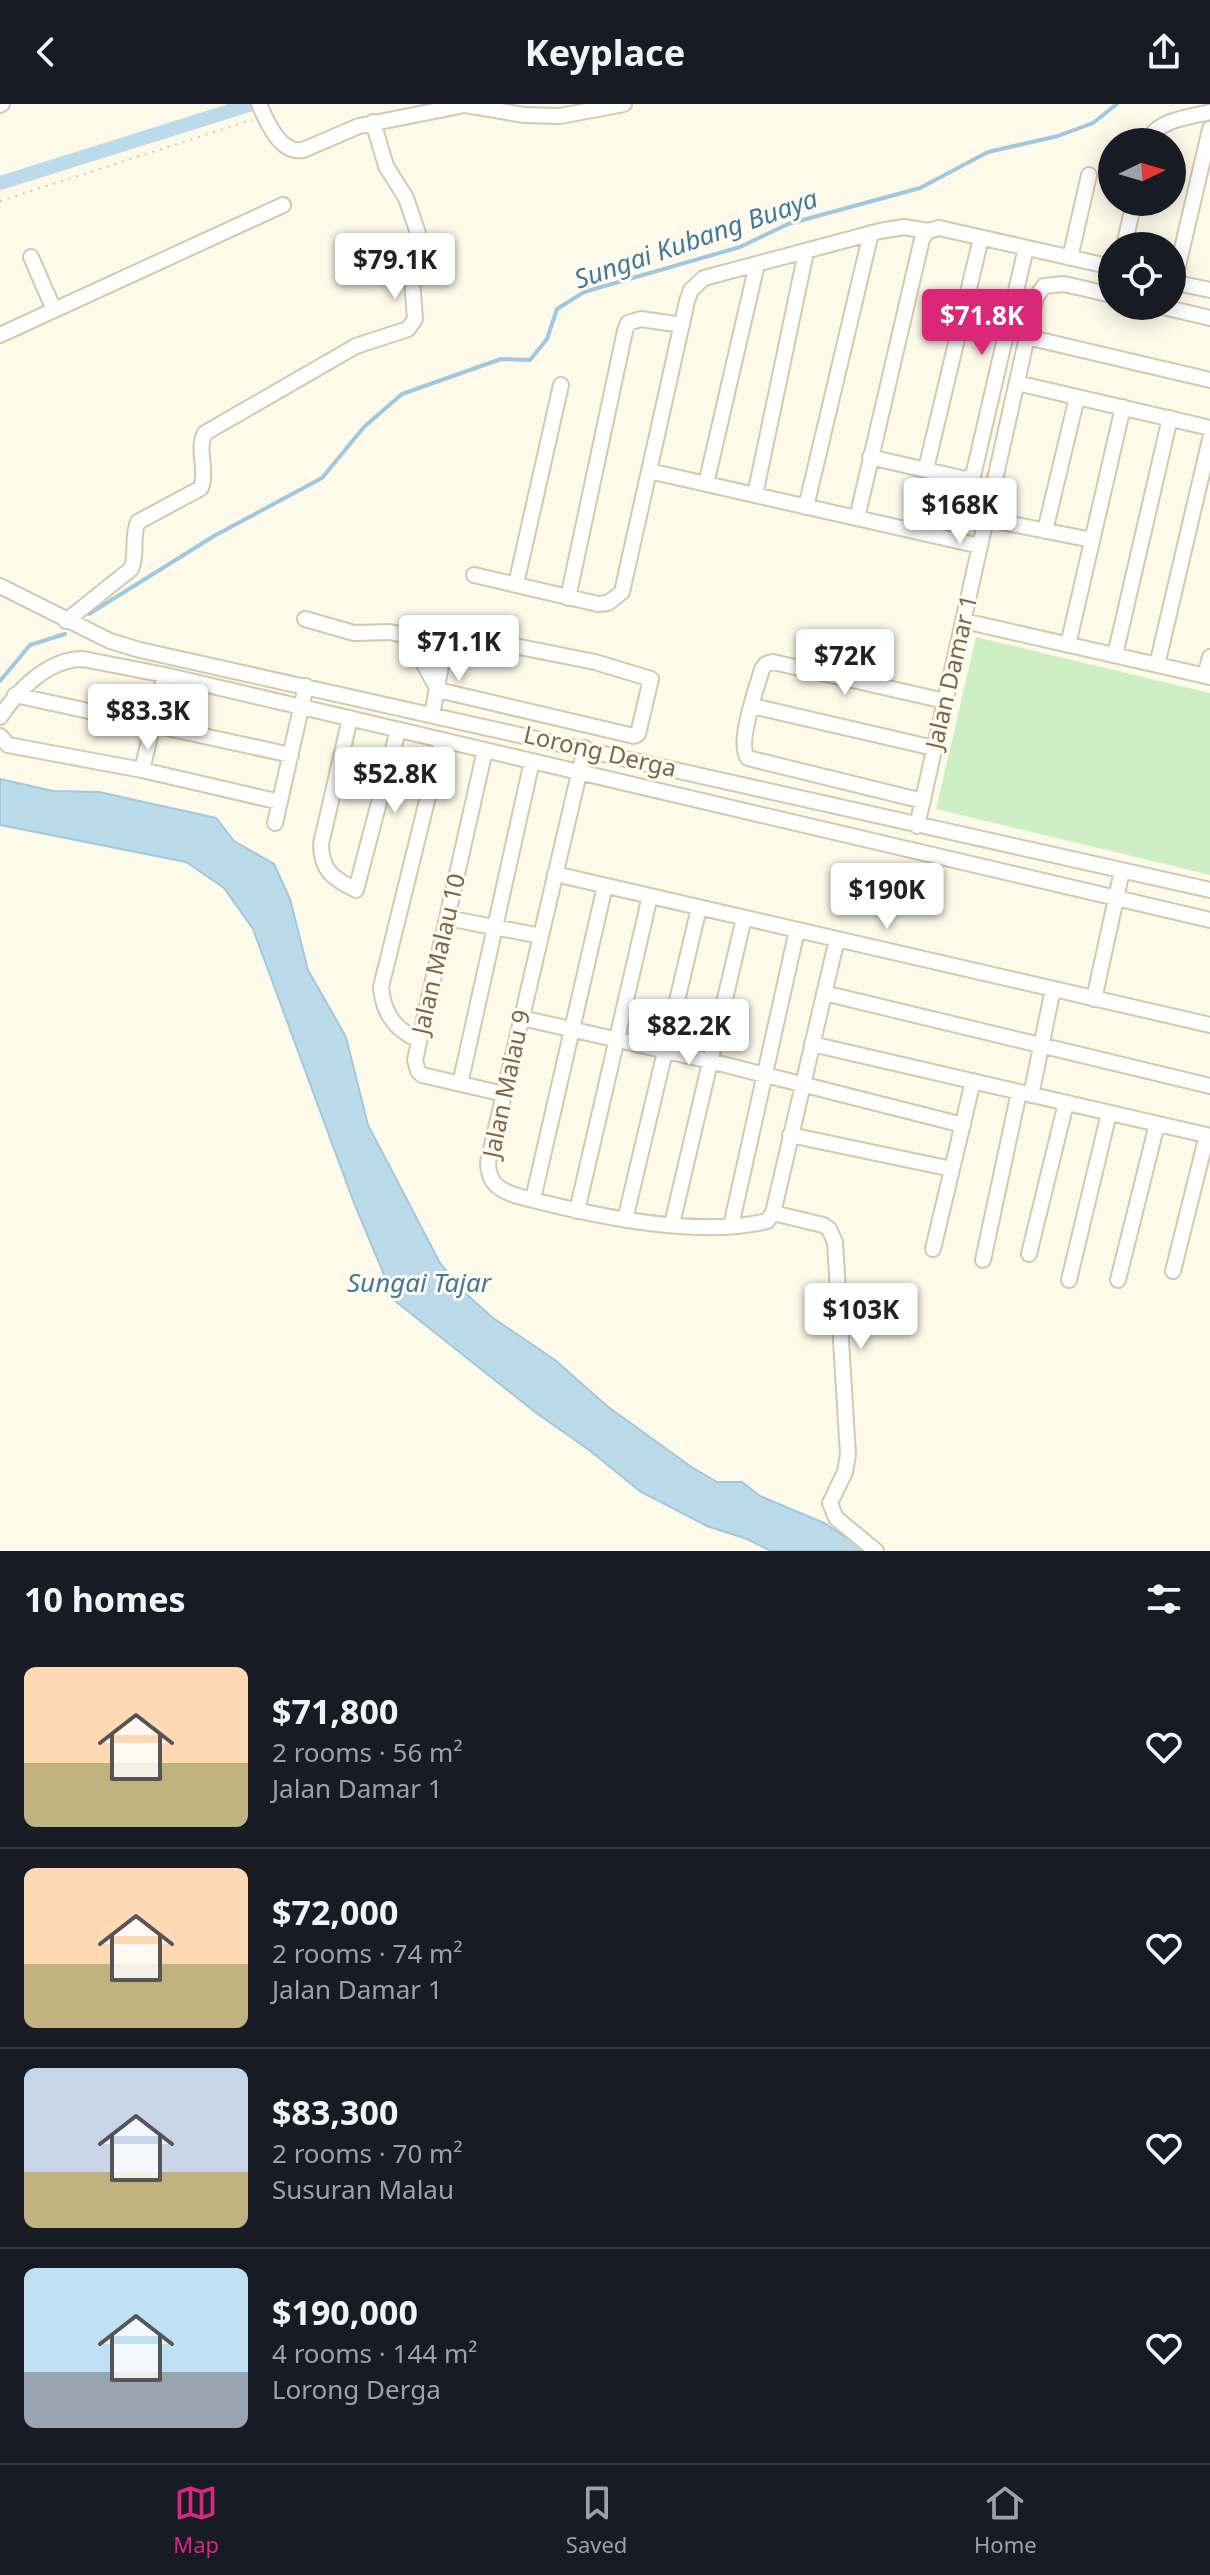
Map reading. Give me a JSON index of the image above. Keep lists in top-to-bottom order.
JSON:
{
  "streets": {
    "street": [
      "Jalan Damar 1",
      "Lorong Derga",
      "Jalan Malau 10",
      "Jalan Malau 9"
    ]
  },
  "crossings": [
    ["Jalan Damar 1", "Lorong Derga"],
    ["Lorong Derga", "Jalan Malau 9"],
    ["Jalan Malau 10", "Jalan Malau 9"]
  ],
  "water": ["Sungai Kubang Buaya", "Sungai Tajar"],
  "north": "right",
  "page": {
    "header": "Keyplace",
    "price": [
      "$79.1K",
      "$71.8K",
      "$168K",
      "$71.1K",
      "$72K",
      "$83.3K",
      "$52.8K",
      "$190K",
      "$82.2K",
      "$103K"
    ],
    "heading": "10 homes",
    "list": [
      {
        "name": "$71,800",
        "note": "2 rooms · 56 m² · Jalan Damar 1"
      },
      {
        "name": "$72,000",
        "note": "2 rooms · 74 m² · Jalan Damar 1"
      },
      {
        "name": "$83,300",
        "note": "2 rooms · 70 m² · Susuran Malau"
      },
      {
        "name": "$190,000",
        "note": "4 rooms · 144 m² · Lorong Derga"
      }
    ],
    "tabs": ["Map", "Saved", "Home"]
  }
}
